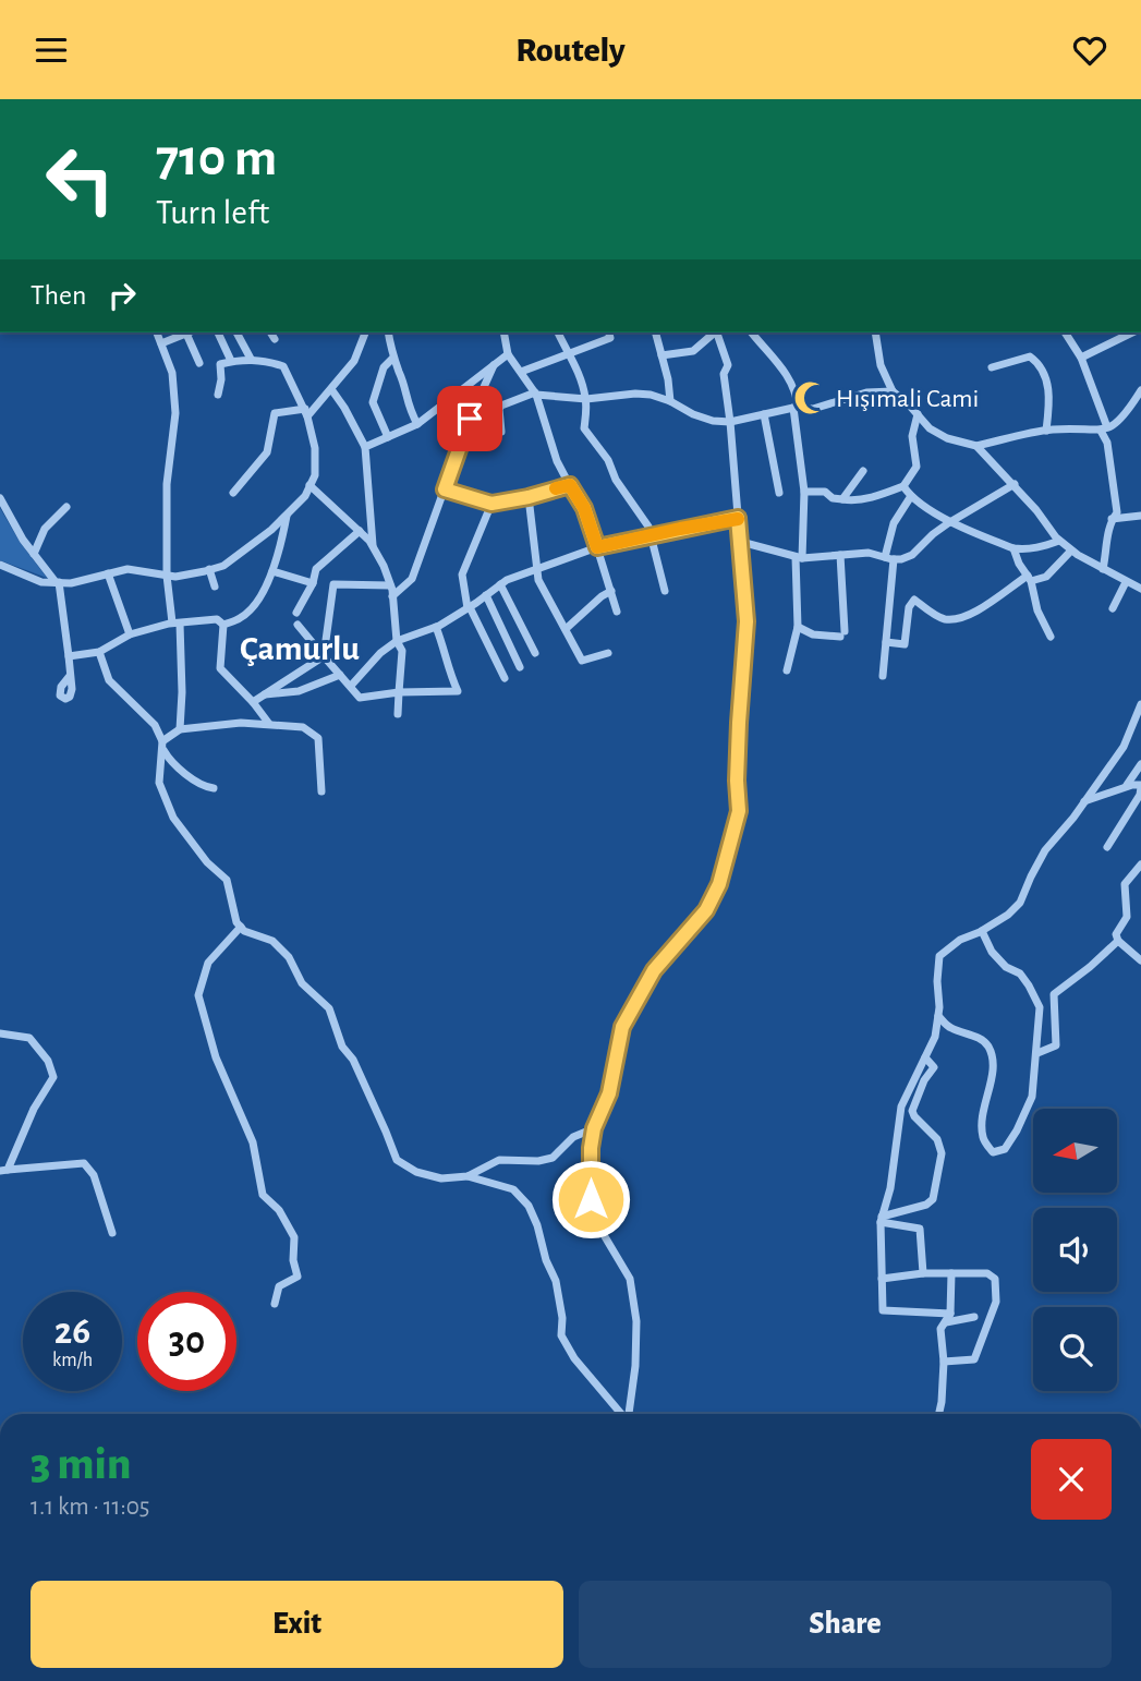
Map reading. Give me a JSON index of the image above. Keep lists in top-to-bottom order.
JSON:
{
  "districts": ["Çamurlu"],
  "places": {
    "mosque": ["Hışımali Cami"]
  },
  "north": "left",
  "page": {
    "header": "Routely",
    "turn": ["710 m", "Turn left"],
    "then": "Then",
    "speed": "26 km/h",
    "limit": "30",
    "heading": ["3 min", "1.1 km · 11:05"],
    "buttons": ["Exit", "Share"]
  }
}
